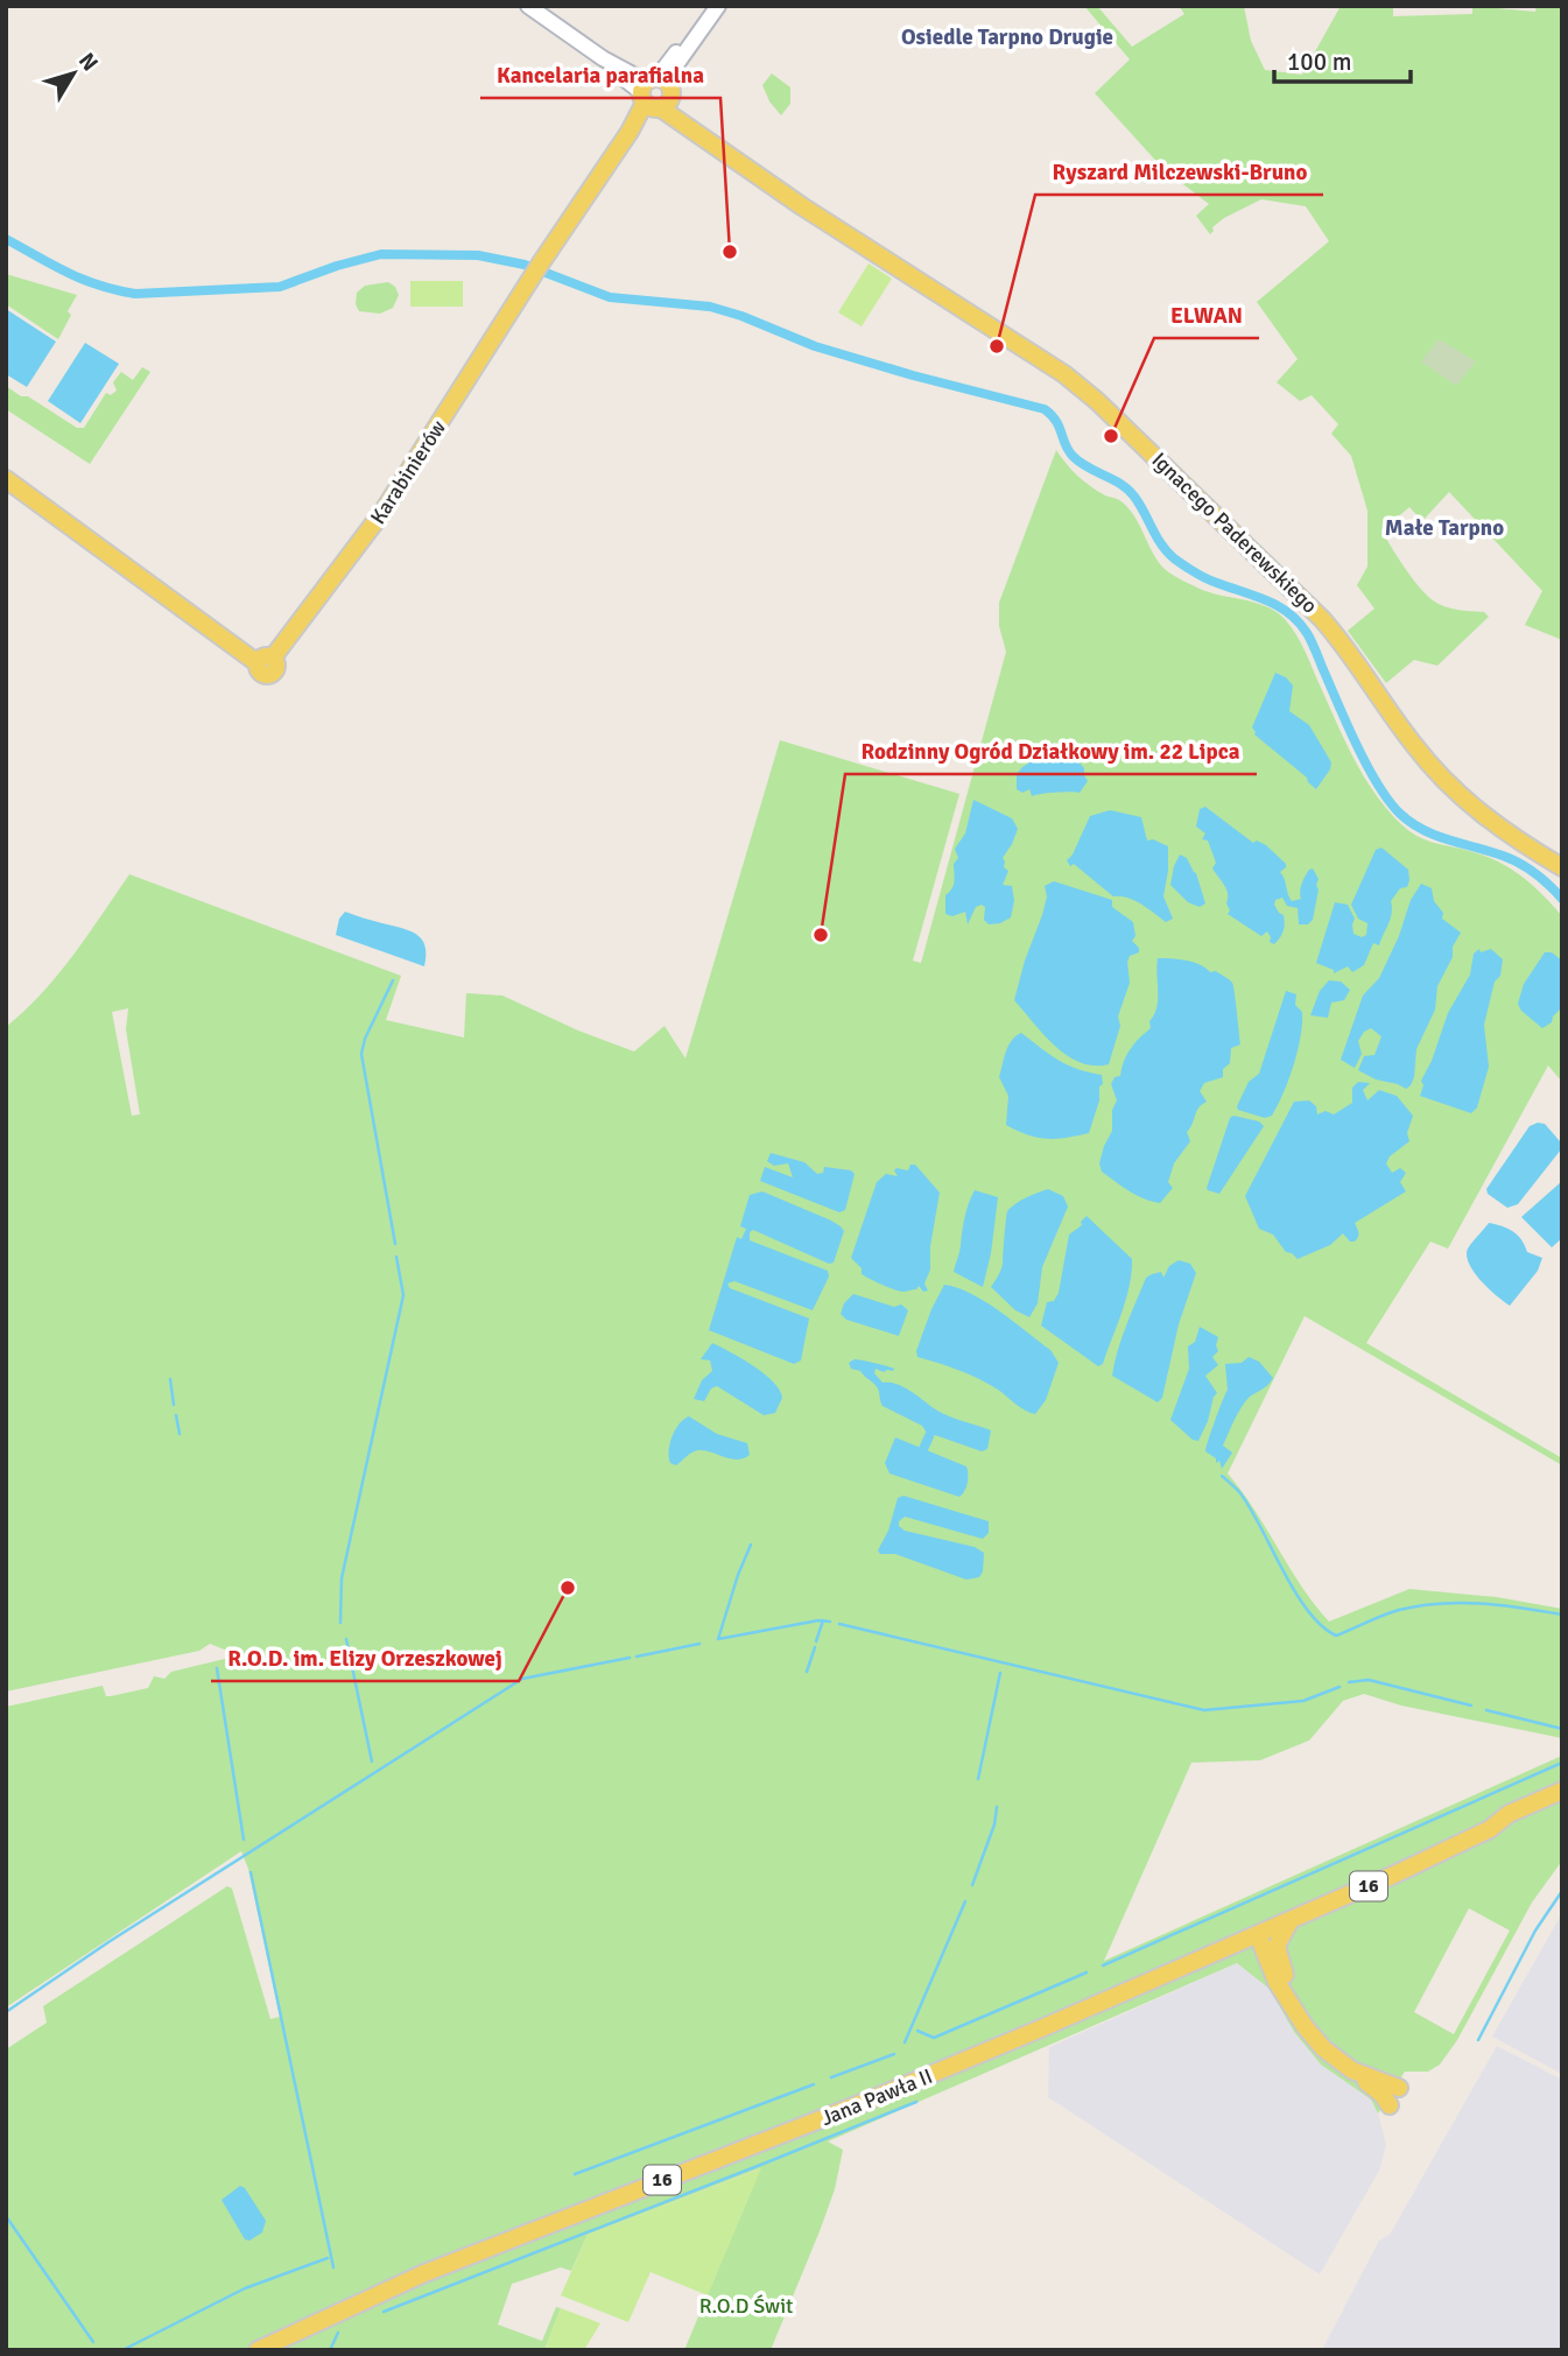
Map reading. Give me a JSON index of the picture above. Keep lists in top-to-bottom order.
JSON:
{
  "streets": {
    "main road": [
      "Karabinierów",
      "Ignacego Paderewskiego",
      "16",
      "Jana Pawła II"
    ]
  },
  "crossings": [
    ["Karabinierów", "Ignacego Paderewskiego"]
  ],
  "districts": ["Osiedle Tarpno Drugie", "Małe Tarpno"],
  "parks": ["R.O.D Świt"],
  "places": [
    "Kancelaria parafialna",
    "Ryszard Milczewski-Bruno",
    "ELWAN",
    "Rodzinny Ogród Działkowy im. 22 Lipca",
    "R.O.D. im. Elizy Orzeszkowej"
  ],
  "scale_bar": "100 m",
  "north": "top right"
}
